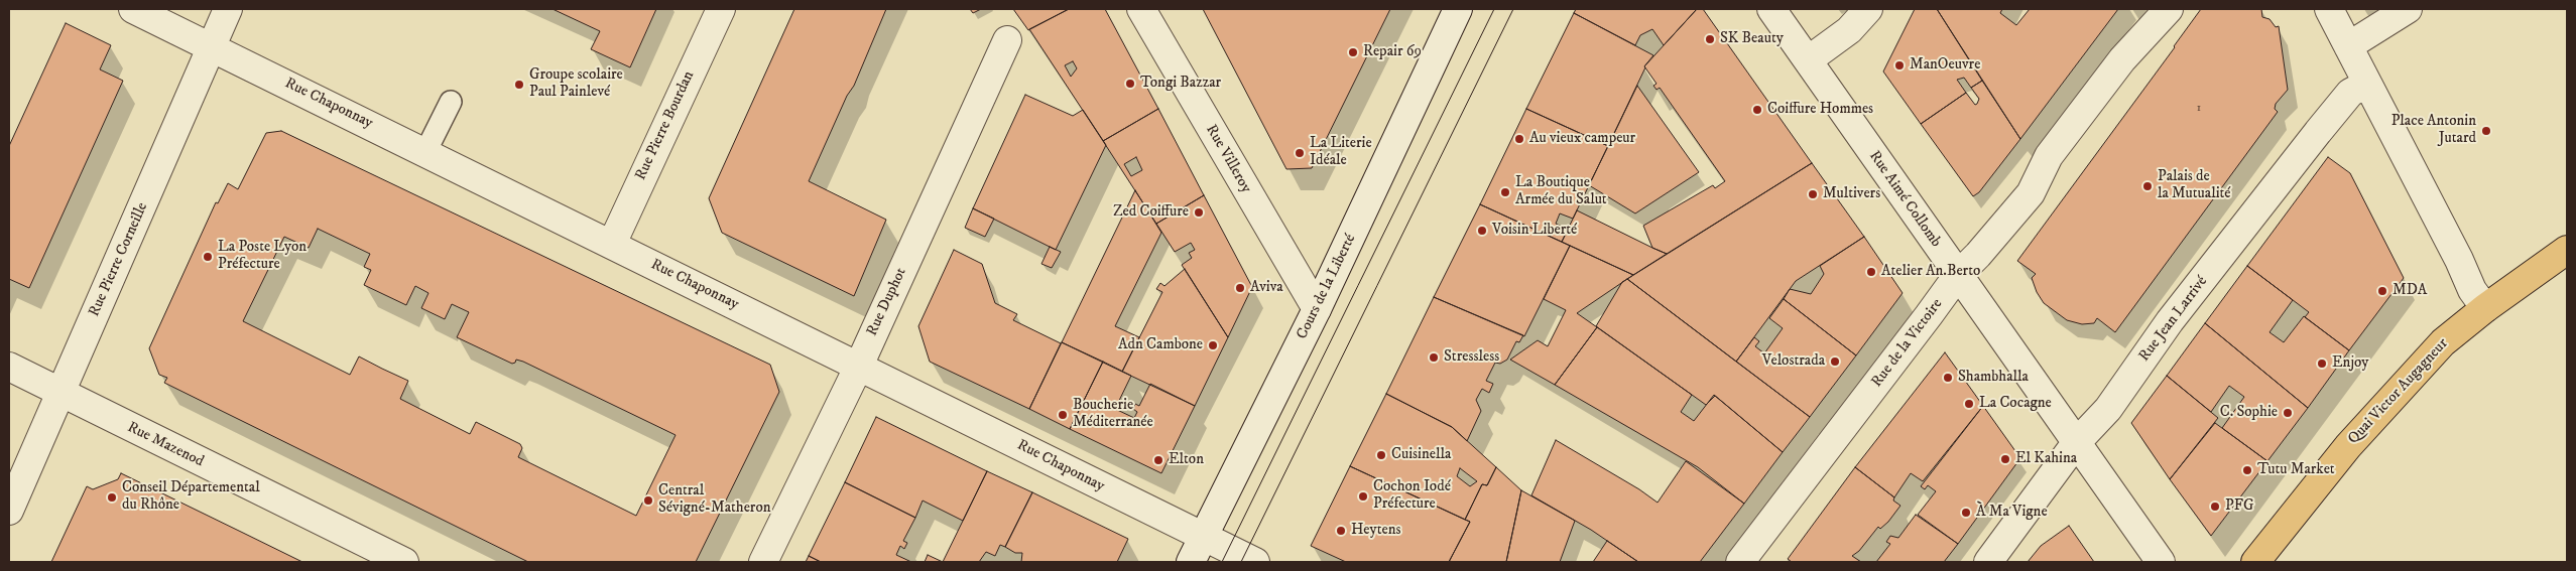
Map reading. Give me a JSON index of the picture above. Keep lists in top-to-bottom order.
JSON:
{
  "streets": {
    "main road": ["Quai Victor Augagneur"],
    "street": [
      "Rue Chaponnay",
      "Rue Pierre Bourdan",
      "Rue Villeroy",
      "Rue Aimé Collomb",
      "Rue Pierre Corneille",
      "Cours de la Liberté",
      "Rue Duphot",
      "Rue Jean Larrivé",
      "Rue de la Victoire",
      "Rue Mazenod"
    ]
  },
  "crossings": [
    ["Rue Chaponnay", "Rue Pierre Bourdan"],
    ["Rue Chaponnay", "Rue Pierre Corneille"],
    ["Rue Chaponnay", "Cours de la Liberté"],
    ["Rue Chaponnay", "Rue Duphot"],
    ["Rue Villeroy", "Cours de la Liberté"],
    ["Rue Aimé Collomb", "Rue Jean Larrivé"],
    ["Rue Aimé Collomb", "Rue de la Victoire"],
    ["Rue Pierre Corneille", "Rue Mazenod"]
  ],
  "places": [
    "SK Beauty",
    "Repair 69",
    "ManOeuvre",
    "Tongi Bazzar",
    "Groupe scolaire Paul Painlevé",
    "Coiffure Hommes",
    "Place Antonin Jutard",
    "Au vieux campeur",
    "La Literie Idéale",
    "Palais de la Mutualité",
    "La Boutique Armée du Salut",
    "Multivers",
    "Zed Coiffure",
    "Voisin Liberté",
    "La Poste Lyon Préfecture",
    "Atelier An.Berto",
    "Aviva",
    "MDA",
    "Adn Cambone",
    "Stressless",
    "Velostrada",
    "Enjoy",
    "Shambhalla",
    "La Cocagne",
    "C. Sophie",
    "Boucherie Méditerranée",
    "Cuisinella",
    "El Kahina",
    "Elton",
    "Tutu Market",
    "Cochon Iodé Préfecture",
    "Conseil Départemental du Rhône",
    "Central Sévigné-Matheron",
    "PFG",
    "À Ma Vigne",
    "Heytens"
  ],
  "house_numbers": ["1"]
}
